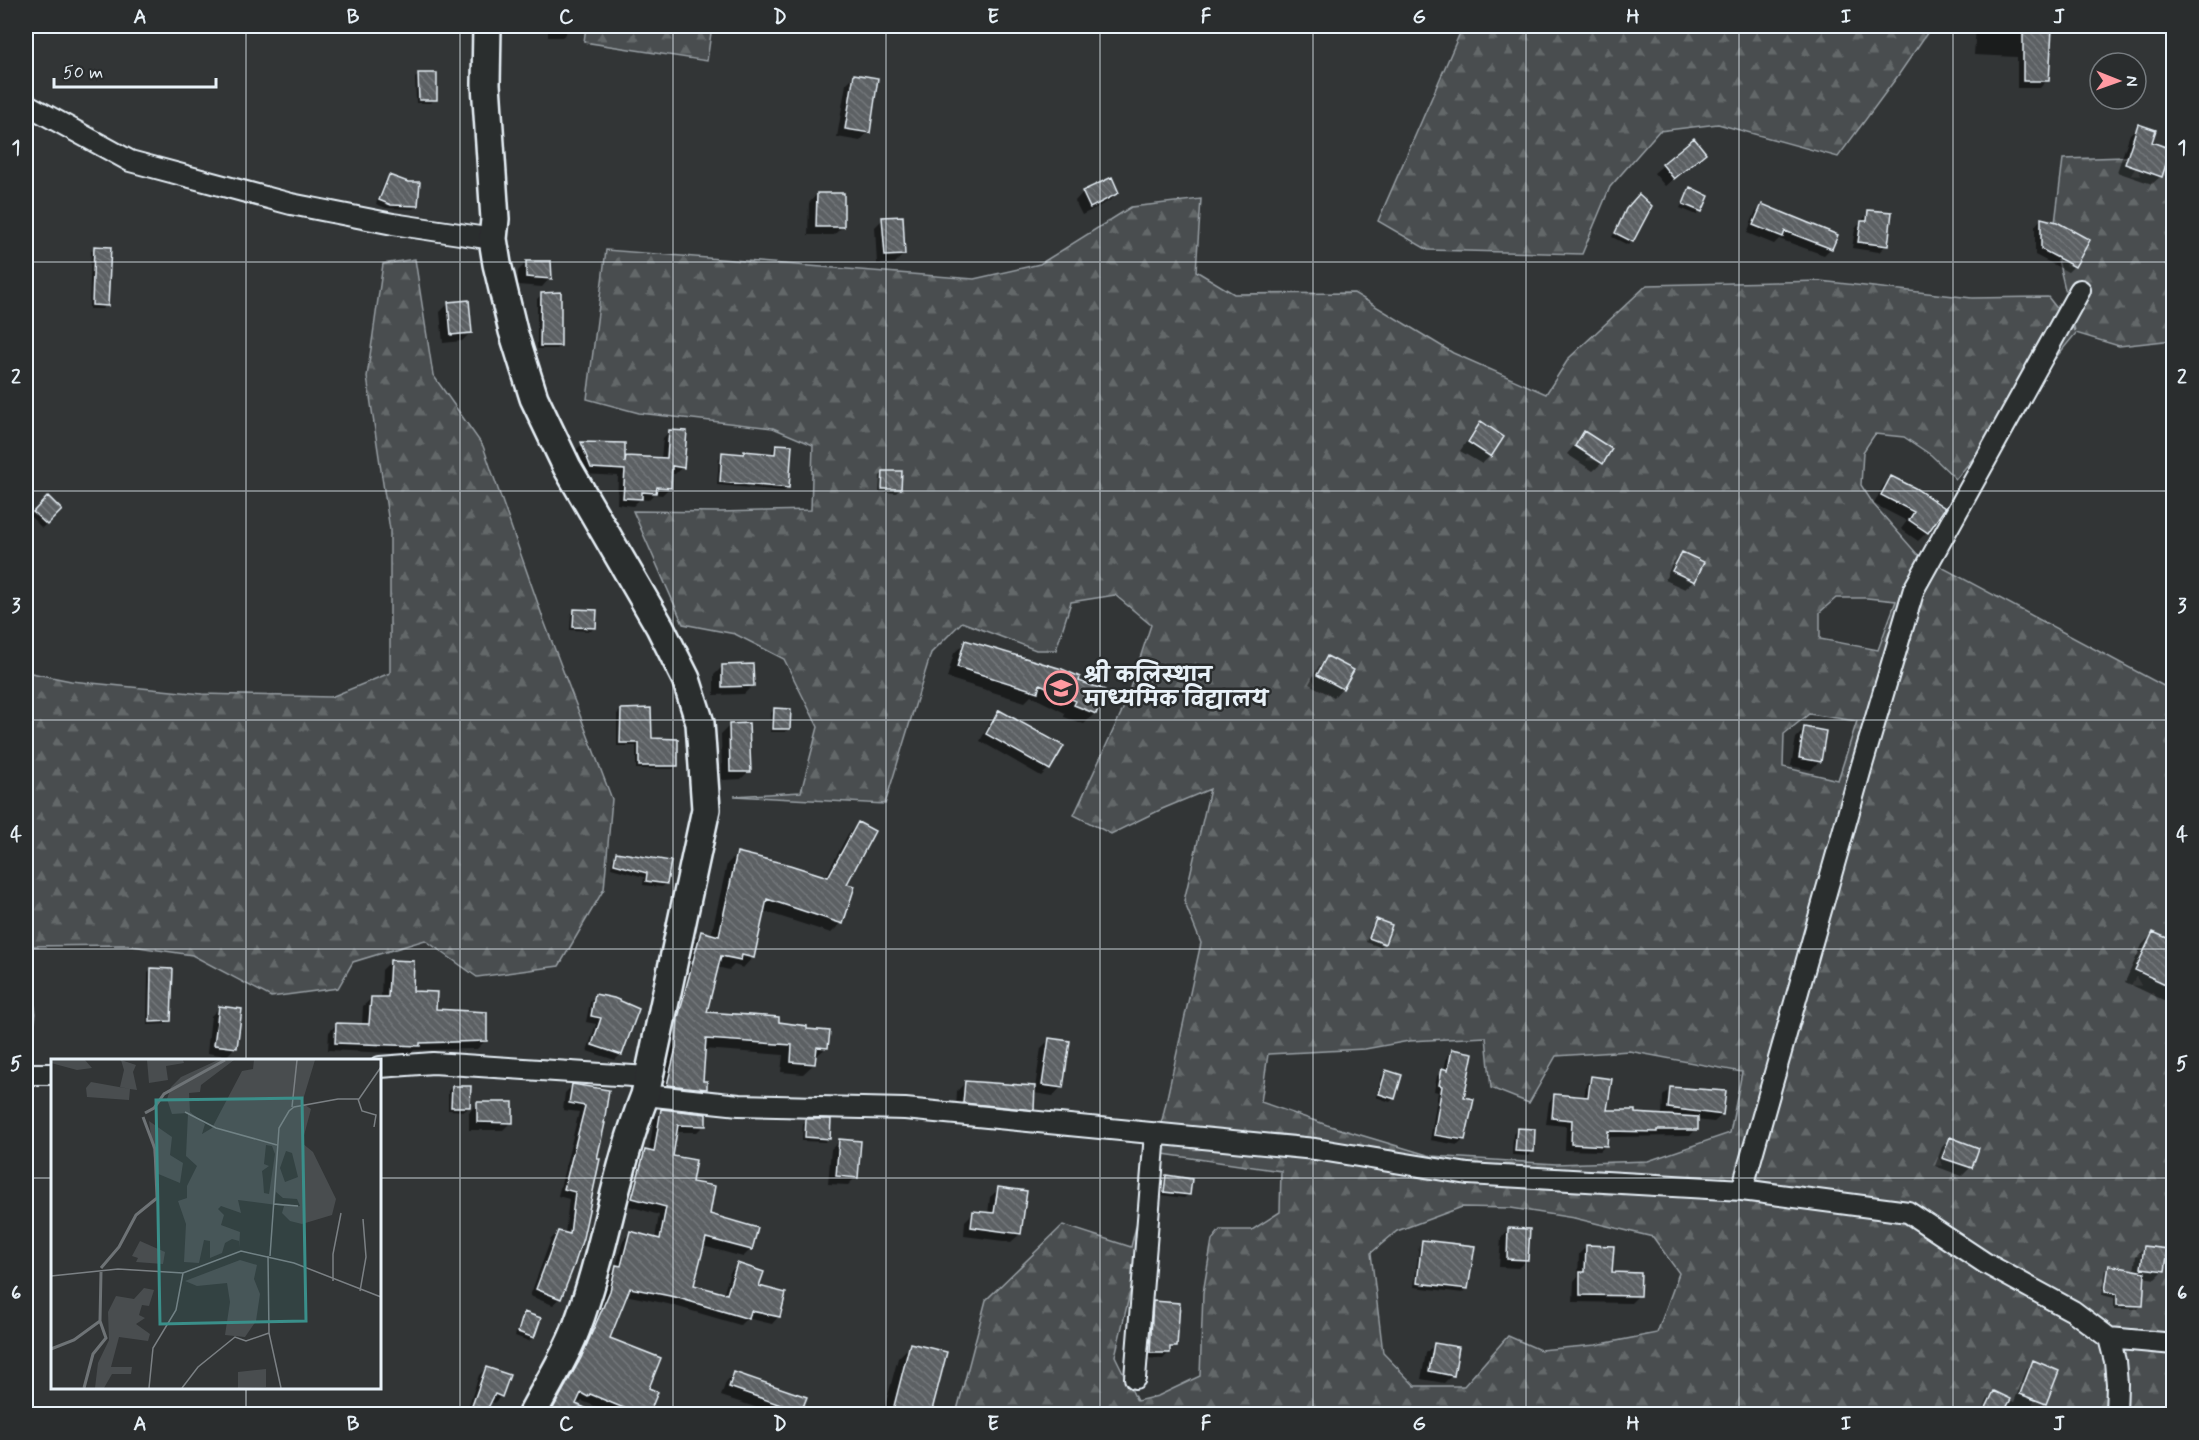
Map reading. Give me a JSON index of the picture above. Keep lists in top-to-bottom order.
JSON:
{
  "places": {
    "school or university": ["श्री कलिस्थान माध्यमिक विद्यालय"]
  },
  "scale_bar": "50 m",
  "north": "right",
  "grid": {
    "columns": [
      "A",
      "B",
      "C",
      "D",
      "E",
      "F",
      "G",
      "H",
      "I",
      "J"
    ],
    "rows": [
      "1",
      "2",
      "3",
      "4",
      "5",
      "6"
    ]
  }
}
